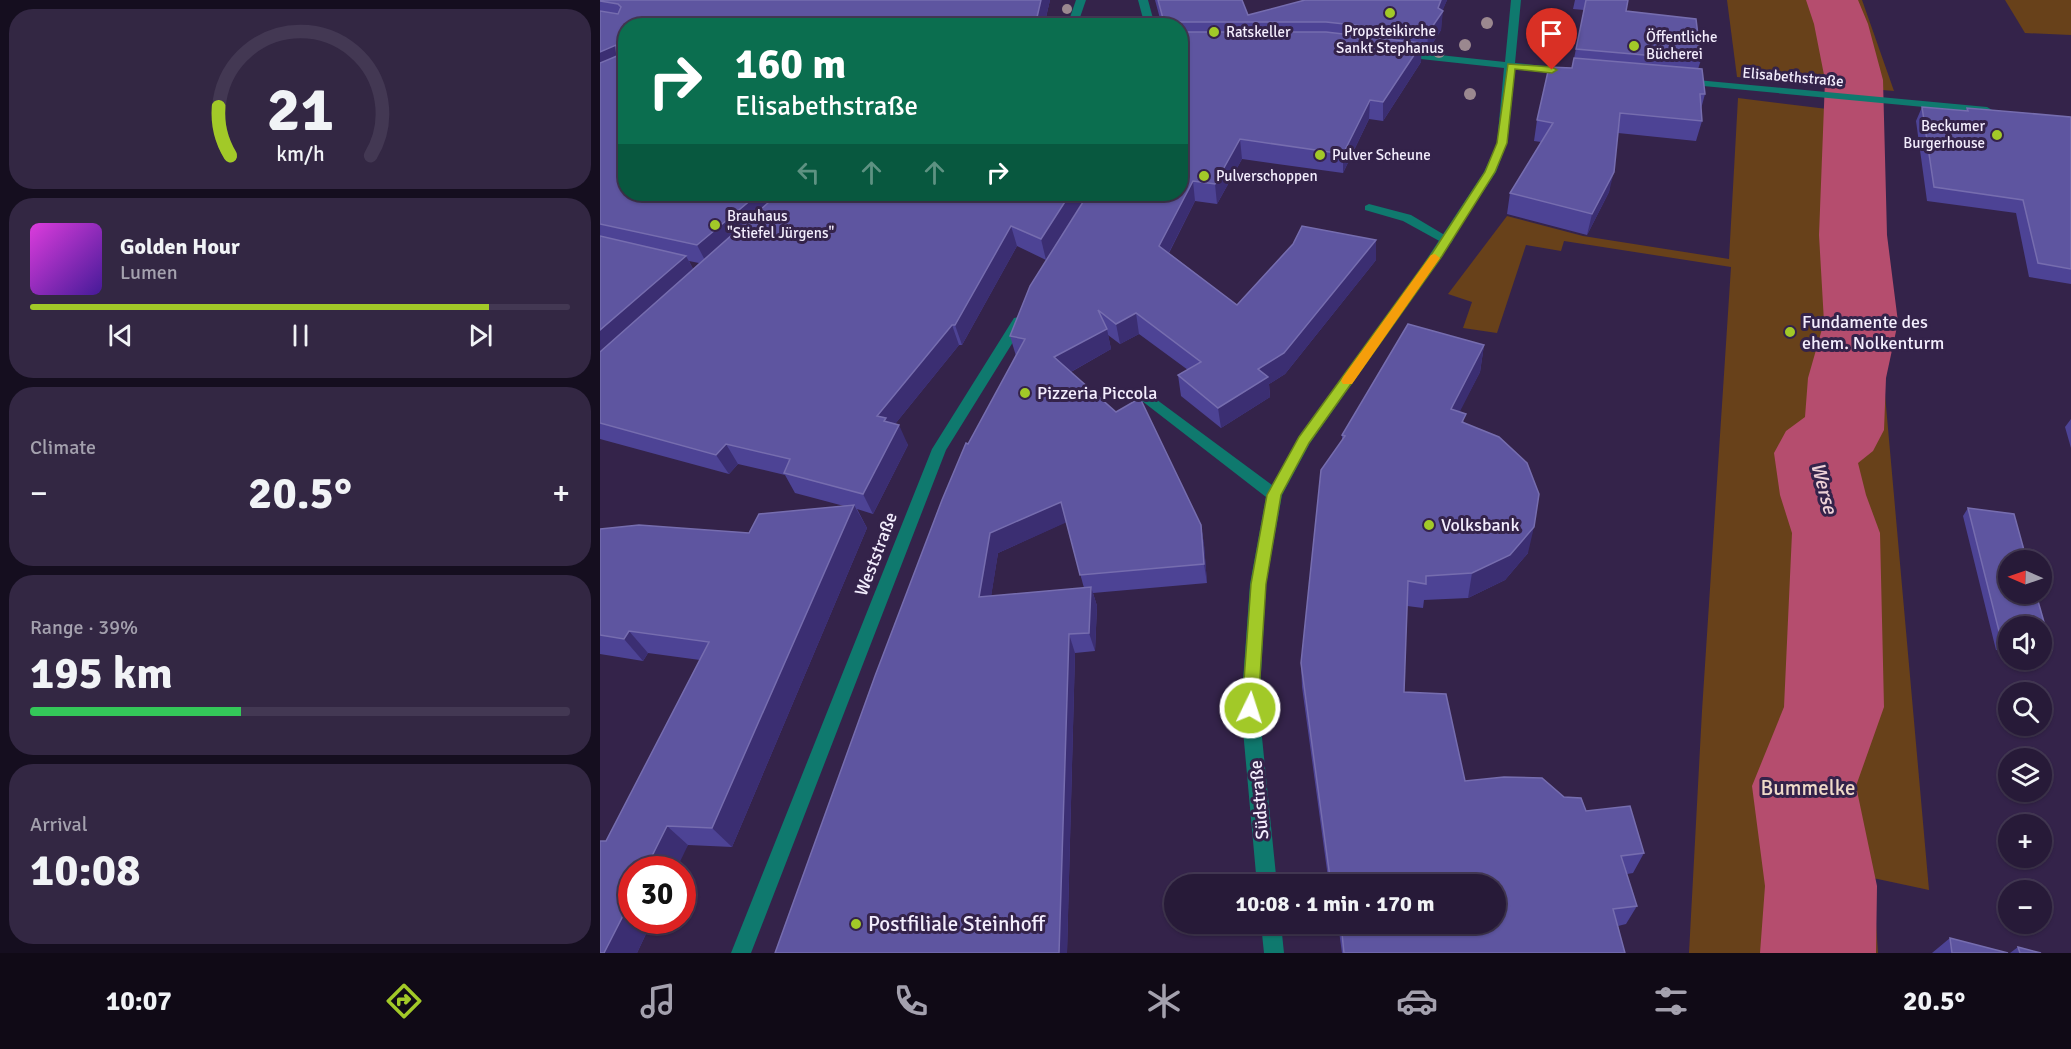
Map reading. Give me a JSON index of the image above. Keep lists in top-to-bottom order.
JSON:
{
  "streets": {
    "street": ["Elisabethstraße", "Weststraße", "Südstraße"]
  },
  "water": ["Werse"],
  "parks": ["Bummelke"],
  "places": [
    "Propsteikirche Sankt Stephanus",
    "Ratskeller",
    "Öffentliche Bücherei",
    "Beckumer Burgerhouse",
    "Pulver Scheune",
    "Pulverschoppen",
    "Brauhaus \"Stiefel Jürgens\"",
    "Fundamente des ehem. Nolkenturm",
    "Pizzeria Piccola",
    "Volksbank",
    "Postfiliale Steinhoff"
  ],
  "north": "left",
  "page": {
    "turn": ["160 m", "Elisabethstraße"],
    "song": ["Golden Hour", "Lumen"],
    "tile": [
      "Climate",
      ["Range · 39%", "195 km"],
      ["Arrival", "10:08"]
    ],
    "heat": ["−", "20.5°", "+"],
    "map_buttons": ["+", "−"],
    "limit": "30",
    "trip": "10:08 · 1 min · 170 m",
    "tabs": ["10:07", "20.5°"],
    "gauge": ["21", "km/h"]
  }
}
